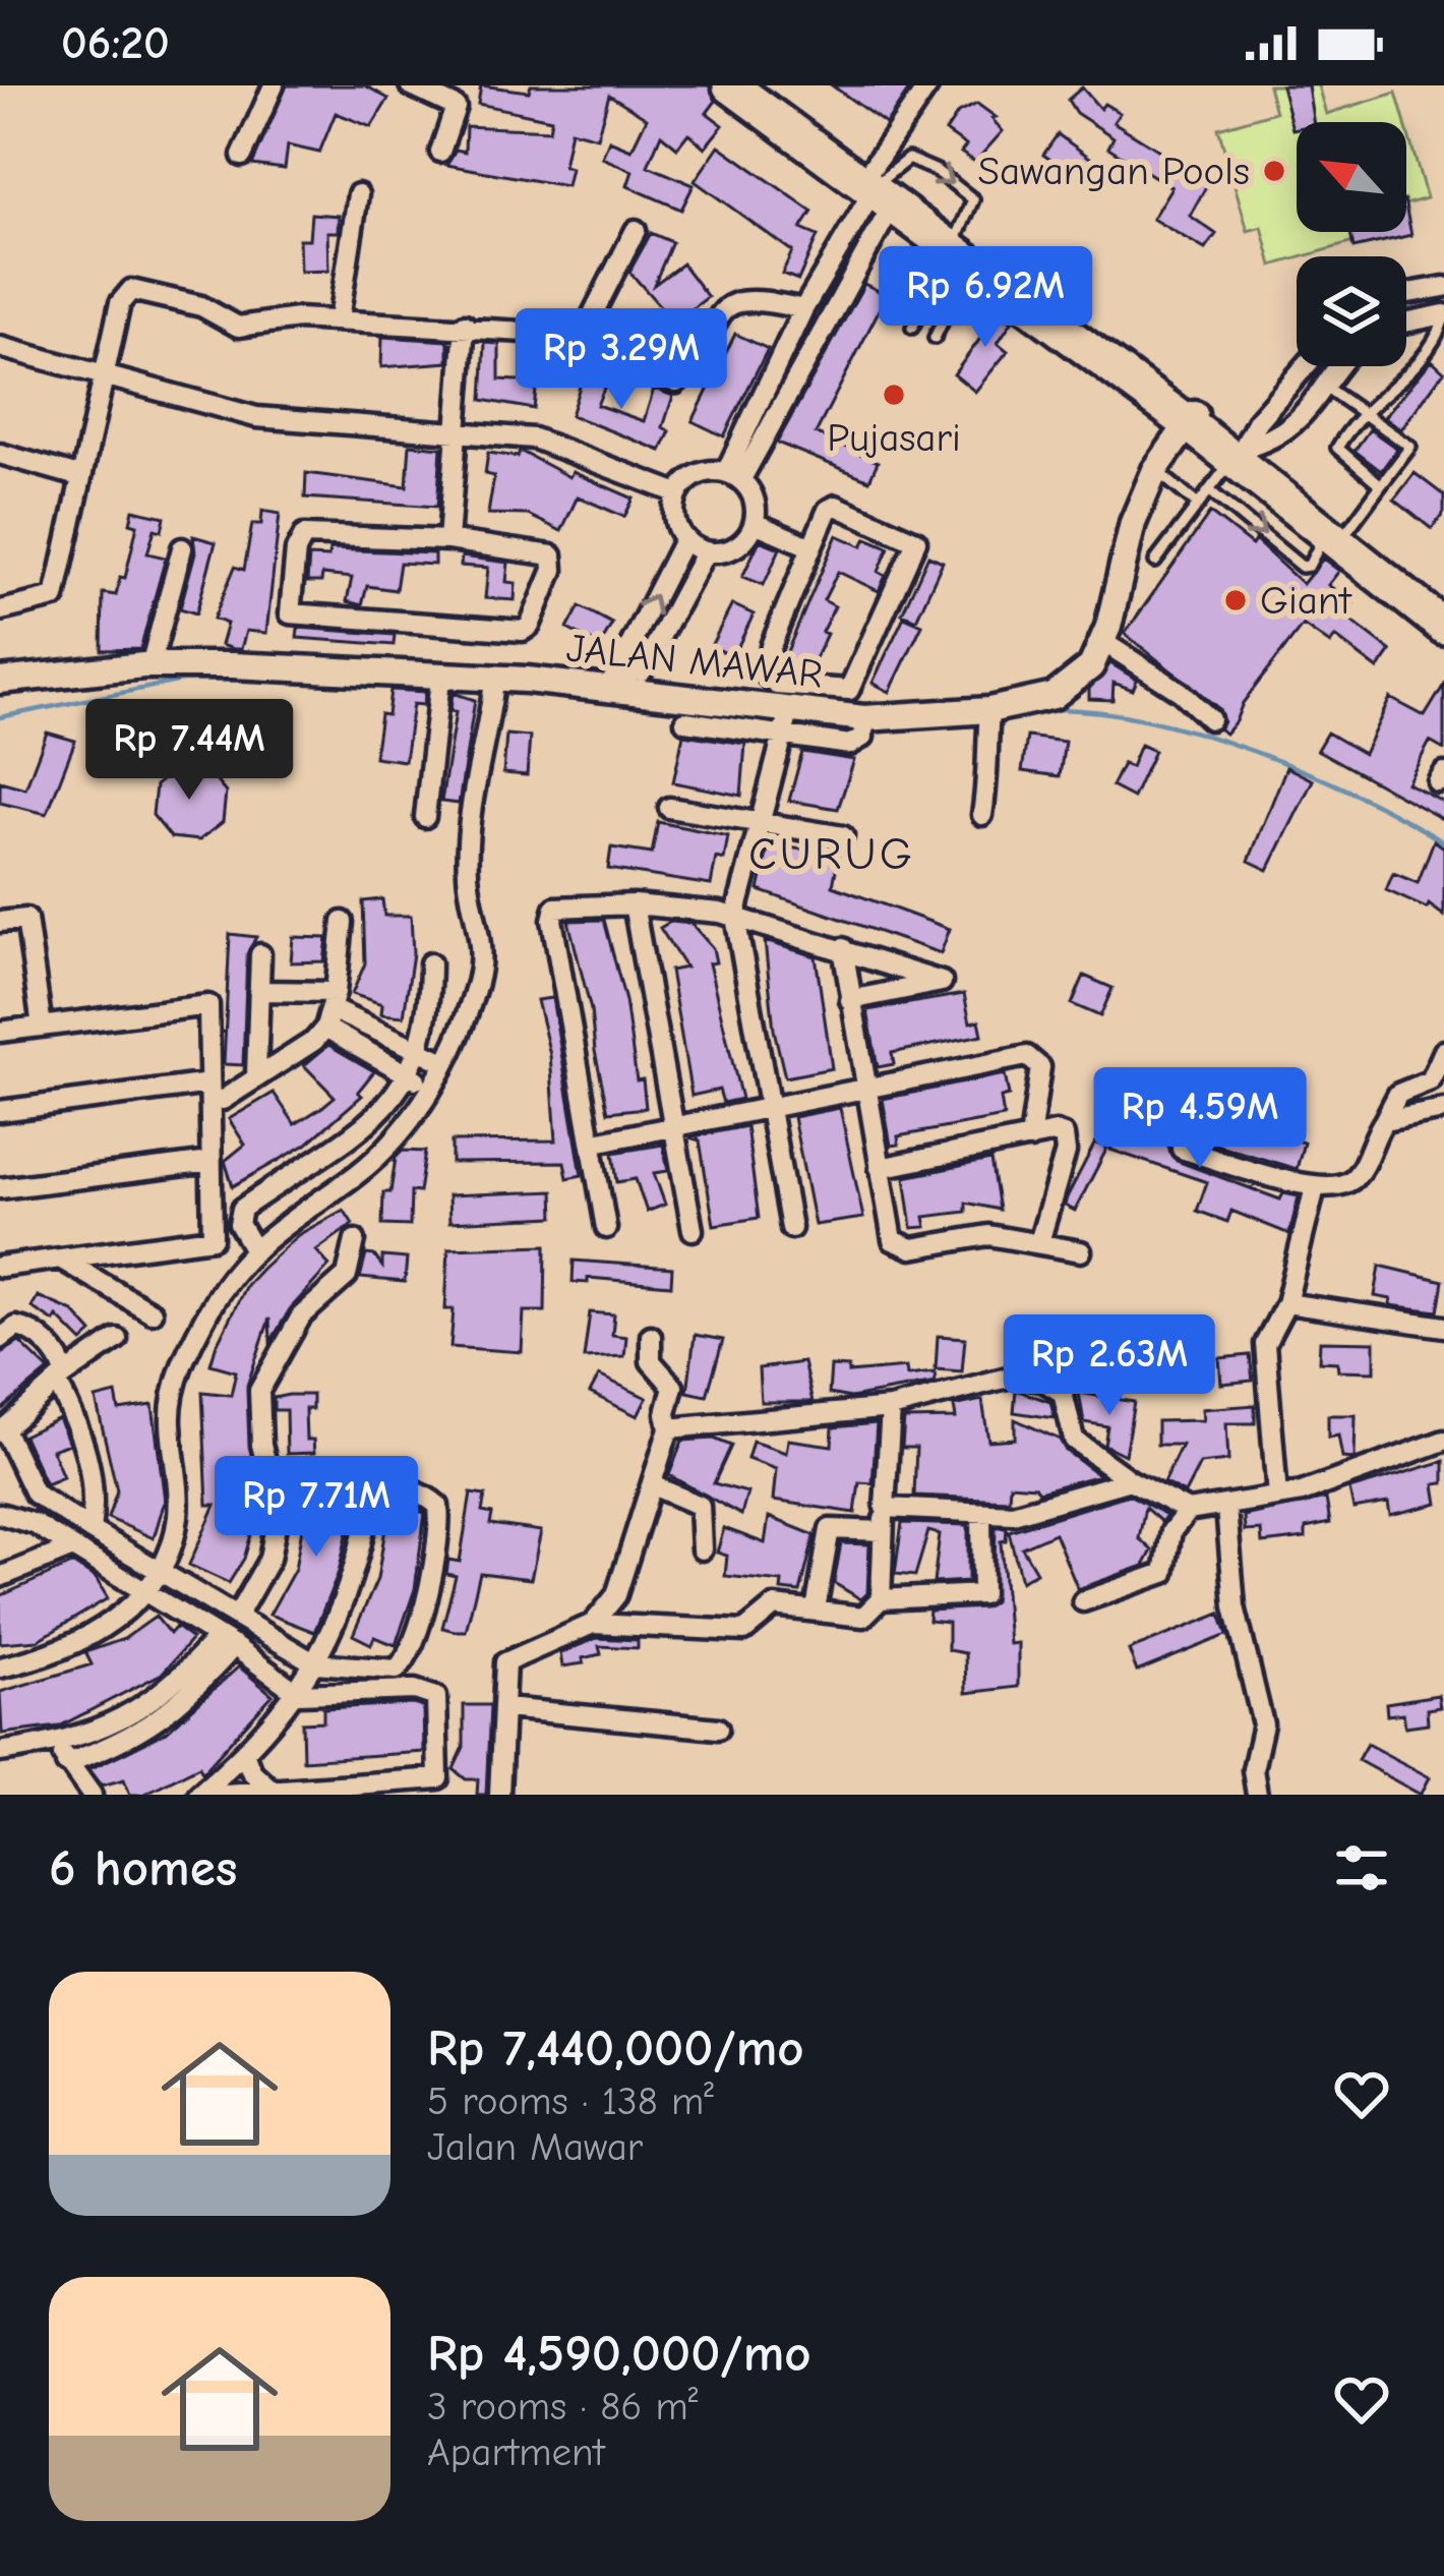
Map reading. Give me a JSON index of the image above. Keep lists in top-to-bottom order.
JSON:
{
  "streets": {
    "street": ["JALAN MAWAR"]
  },
  "districts": ["CURUG"],
  "places": ["Sawangan Pools", "Pujasari", "Giant"],
  "north": "top left",
  "page": {
    "status": "06:20",
    "price": [
      "Rp 6.92M",
      "Rp 3.29M",
      "Rp 7.44M",
      "Rp 4.59M",
      "Rp 2.63M",
      "Rp 7.71M"
    ],
    "heading": "6 homes",
    "list": [
      {
        "name": "Rp 7,440,000/mo",
        "note": "5 rooms · 138 m² · Jalan Mawar"
      },
      {
        "name": "Rp 4,590,000/mo",
        "note": "3 rooms · 86 m² · Apartment"
      }
    ]
  }
}
